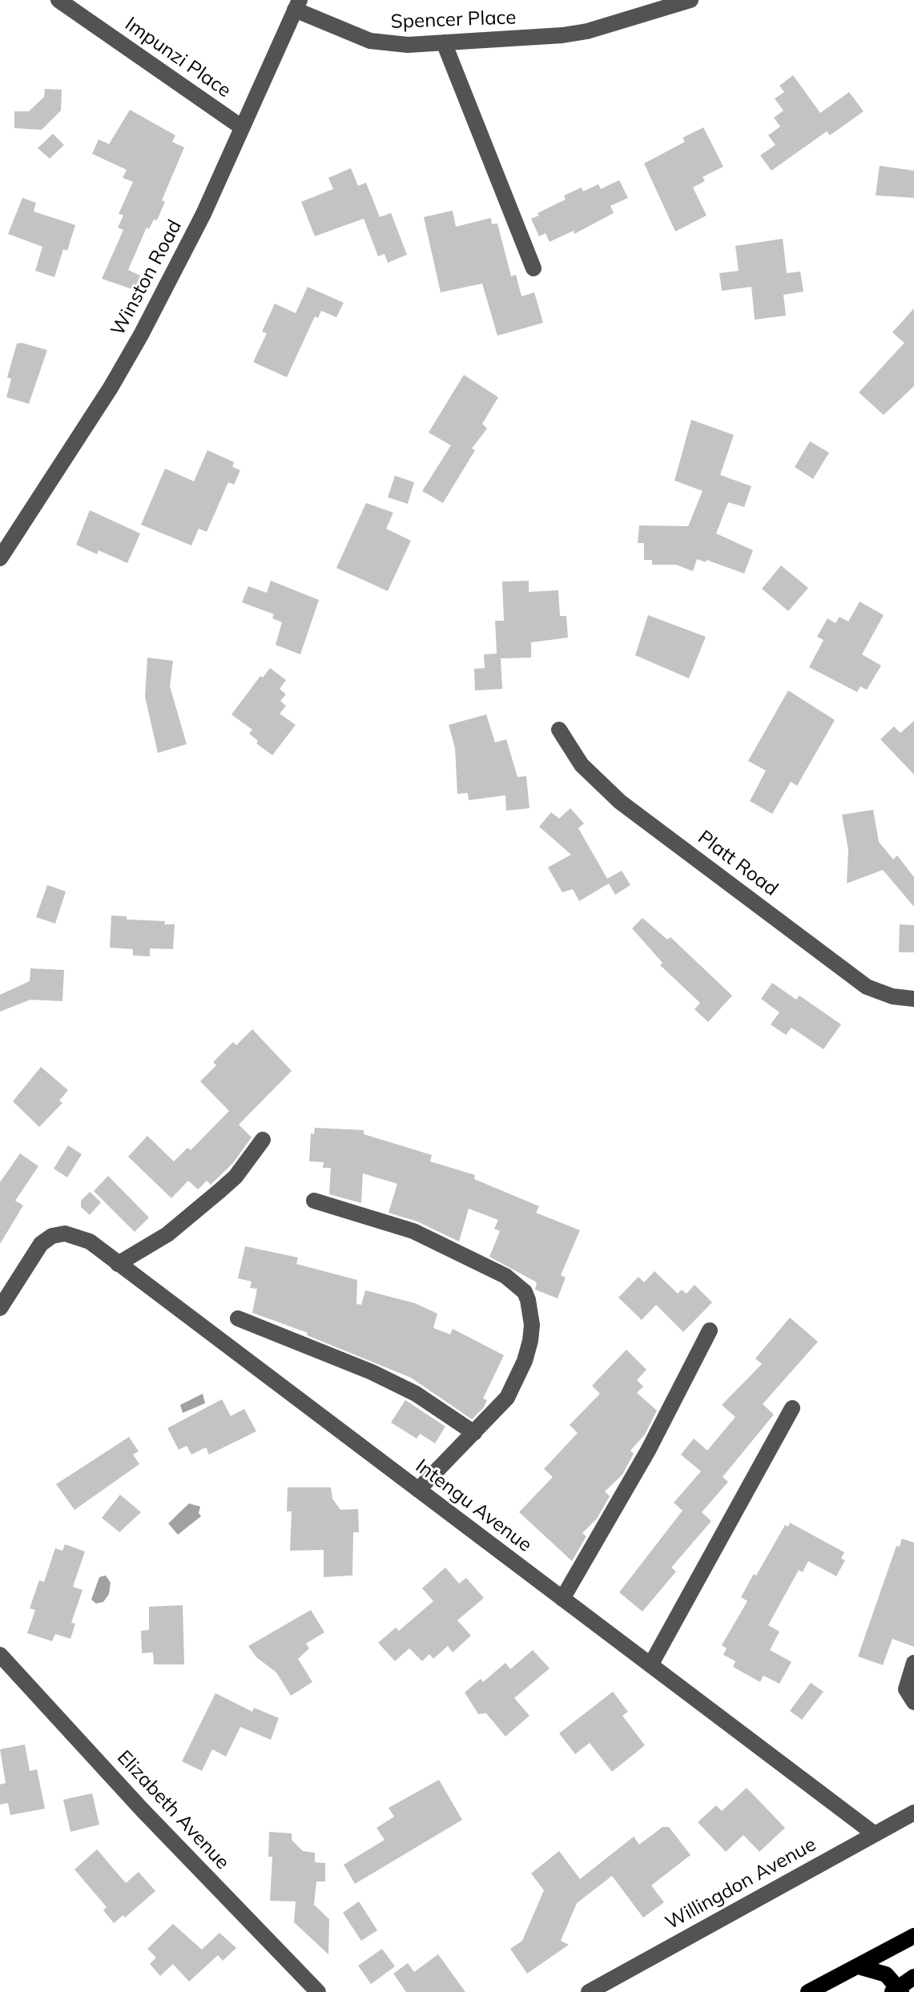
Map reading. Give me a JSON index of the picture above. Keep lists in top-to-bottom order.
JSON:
{
  "streets": {
    "street": [
      "Spencer Place",
      "Impunzi Place",
      "Winston Road",
      "Platt Road",
      "Intengu Avenue",
      "Elizabeth Avenue",
      "Willingdon Avenue"
    ]
  },
  "crossings": [
    ["Spencer Place", "Winston Road"],
    ["Impunzi Place", "Winston Road"],
    ["Intengu Avenue", "Willingdon Avenue"]
  ]
}
